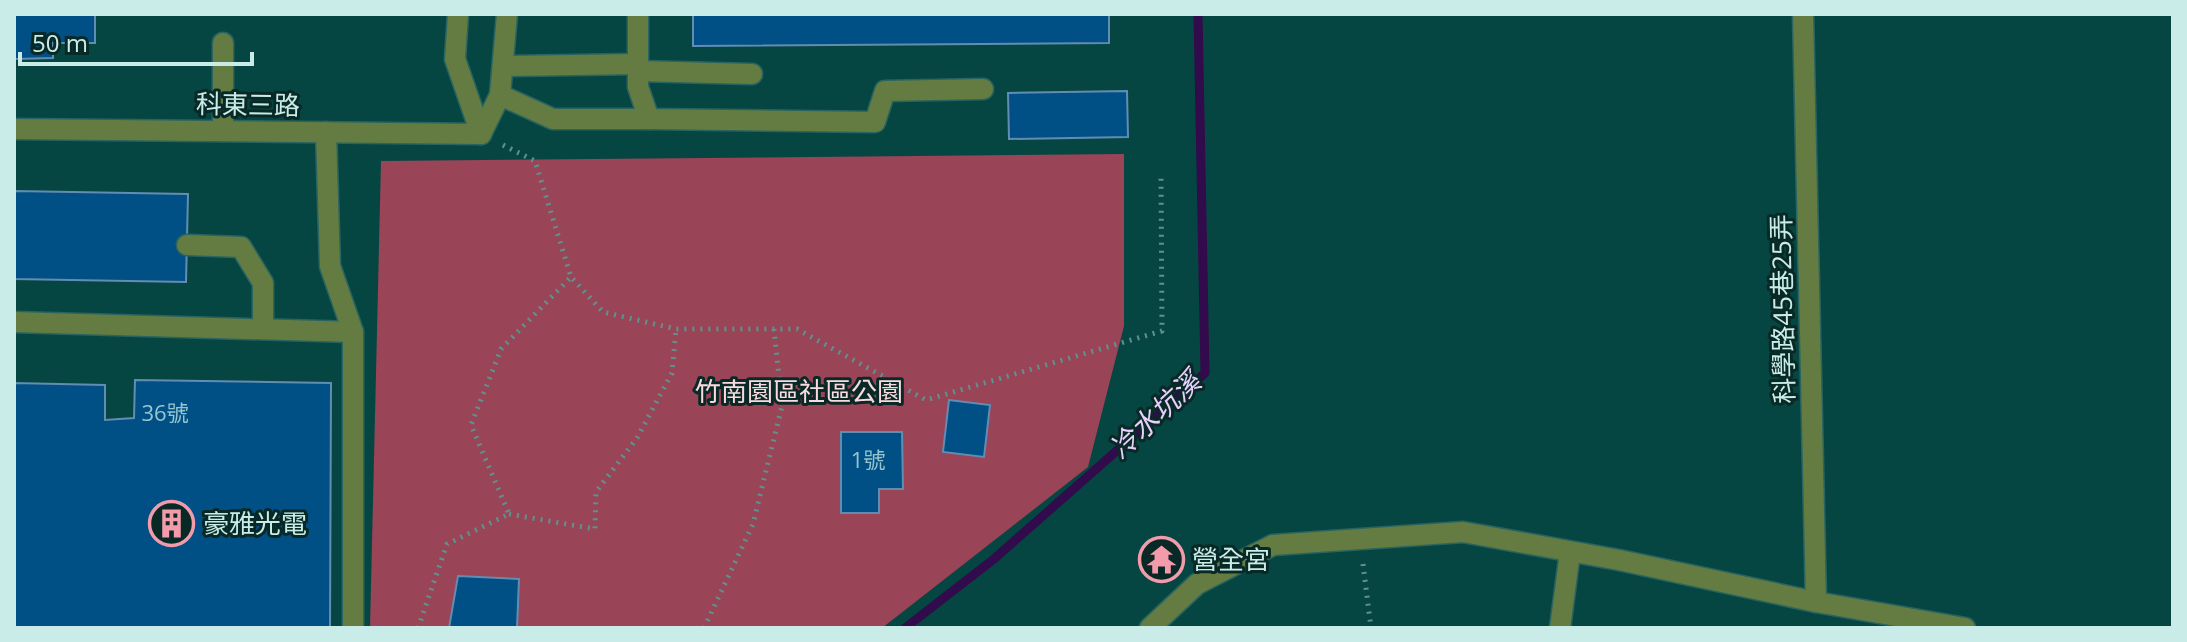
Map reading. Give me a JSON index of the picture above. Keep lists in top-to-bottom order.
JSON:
{
  "streets": {
    "street": ["科東三路", "科學路45巷25弄"]
  },
  "water": ["冷水坑溪"],
  "parks": ["竹南園區社區公園"],
  "places": {
    "building": ["豪雅光電"],
    "temple": ["營全宮"]
  },
  "house_numbers": ["36號", "1號"],
  "scale_bar": "50 m"
}
